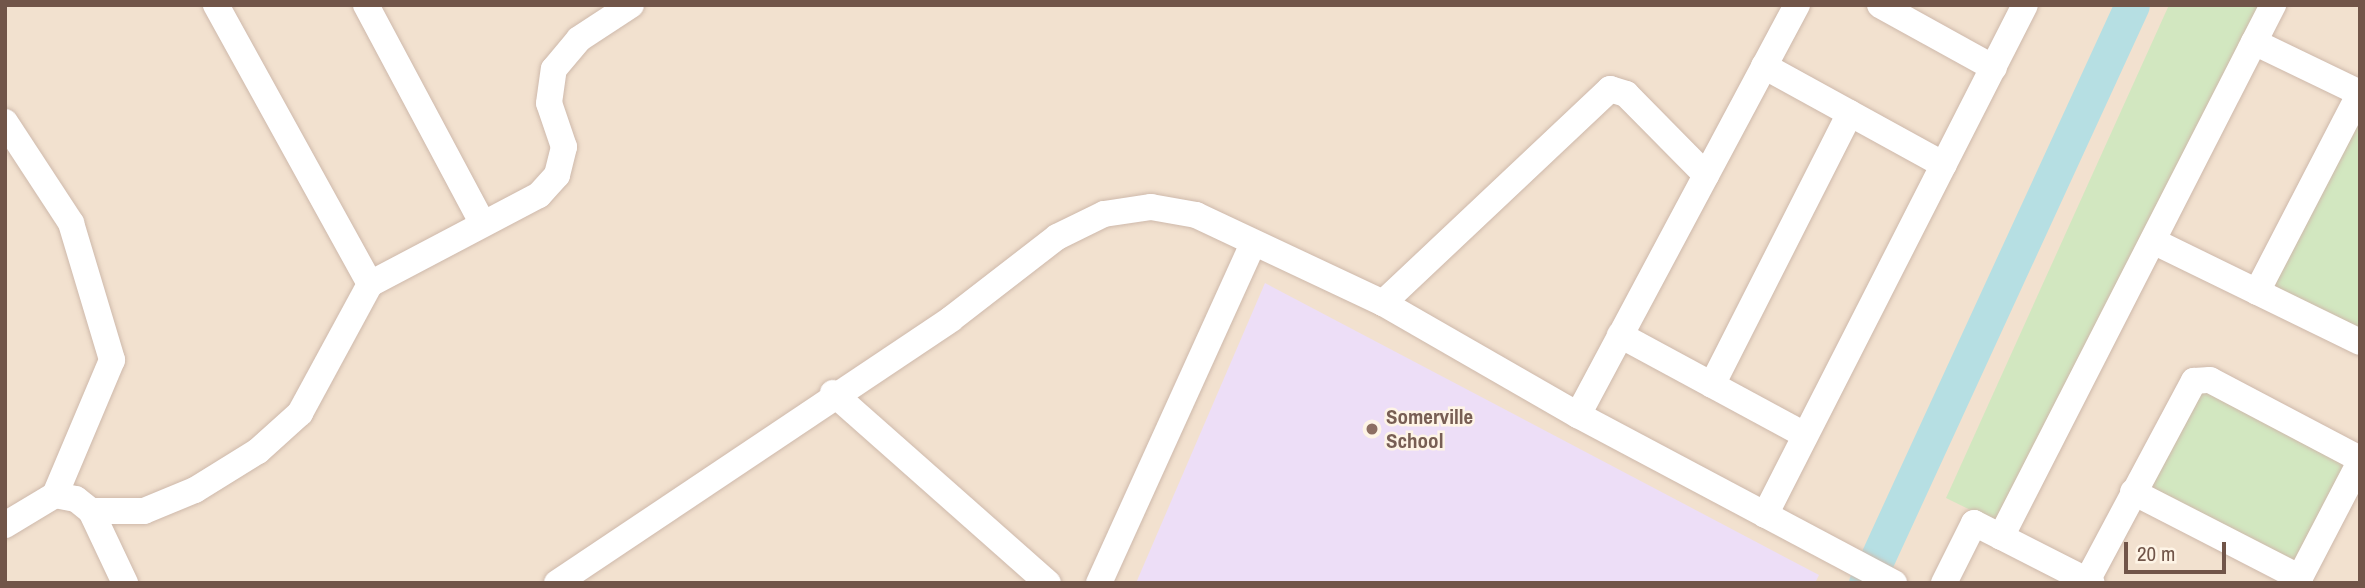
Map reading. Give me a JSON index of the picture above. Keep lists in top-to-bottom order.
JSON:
{
  "places": ["Somerville School"],
  "scale_bar": "20 m"
}
